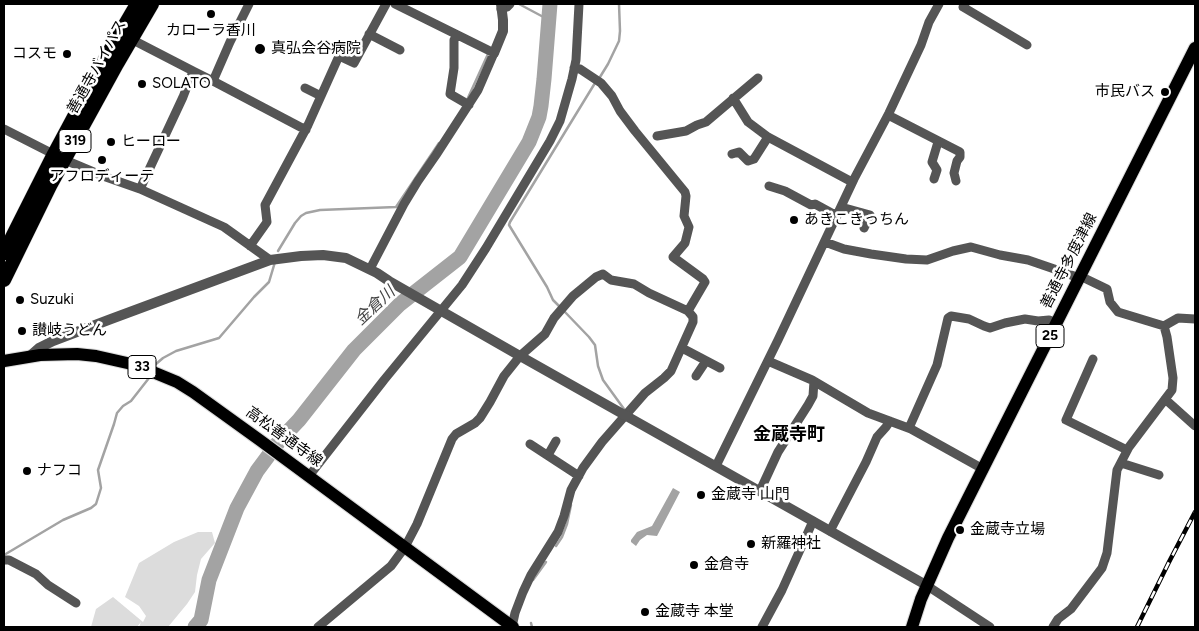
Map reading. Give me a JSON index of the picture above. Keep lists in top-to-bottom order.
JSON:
{
  "streets": {
    "highway": ["善通寺バイパス", "319"],
    "main road": [
      "善通寺多度津線",
      "25",
      "33",
      "高松善通寺線"
    ]
  },
  "districts": ["金蔵寺町"],
  "water": ["金倉川"],
  "places": [
    "カローラ香川",
    "真弘会谷病院",
    "コスモ",
    "SOLATO",
    "市民バス",
    "ヒーロー",
    "アフロディーテ",
    "あきこきっちん",
    "Suzuki",
    "讃岐うどん",
    "ナフコ",
    "金蔵寺 山門",
    "金蔵寺立場",
    "新羅神社",
    "金倉寺",
    "金蔵寺 本堂"
  ]
}
